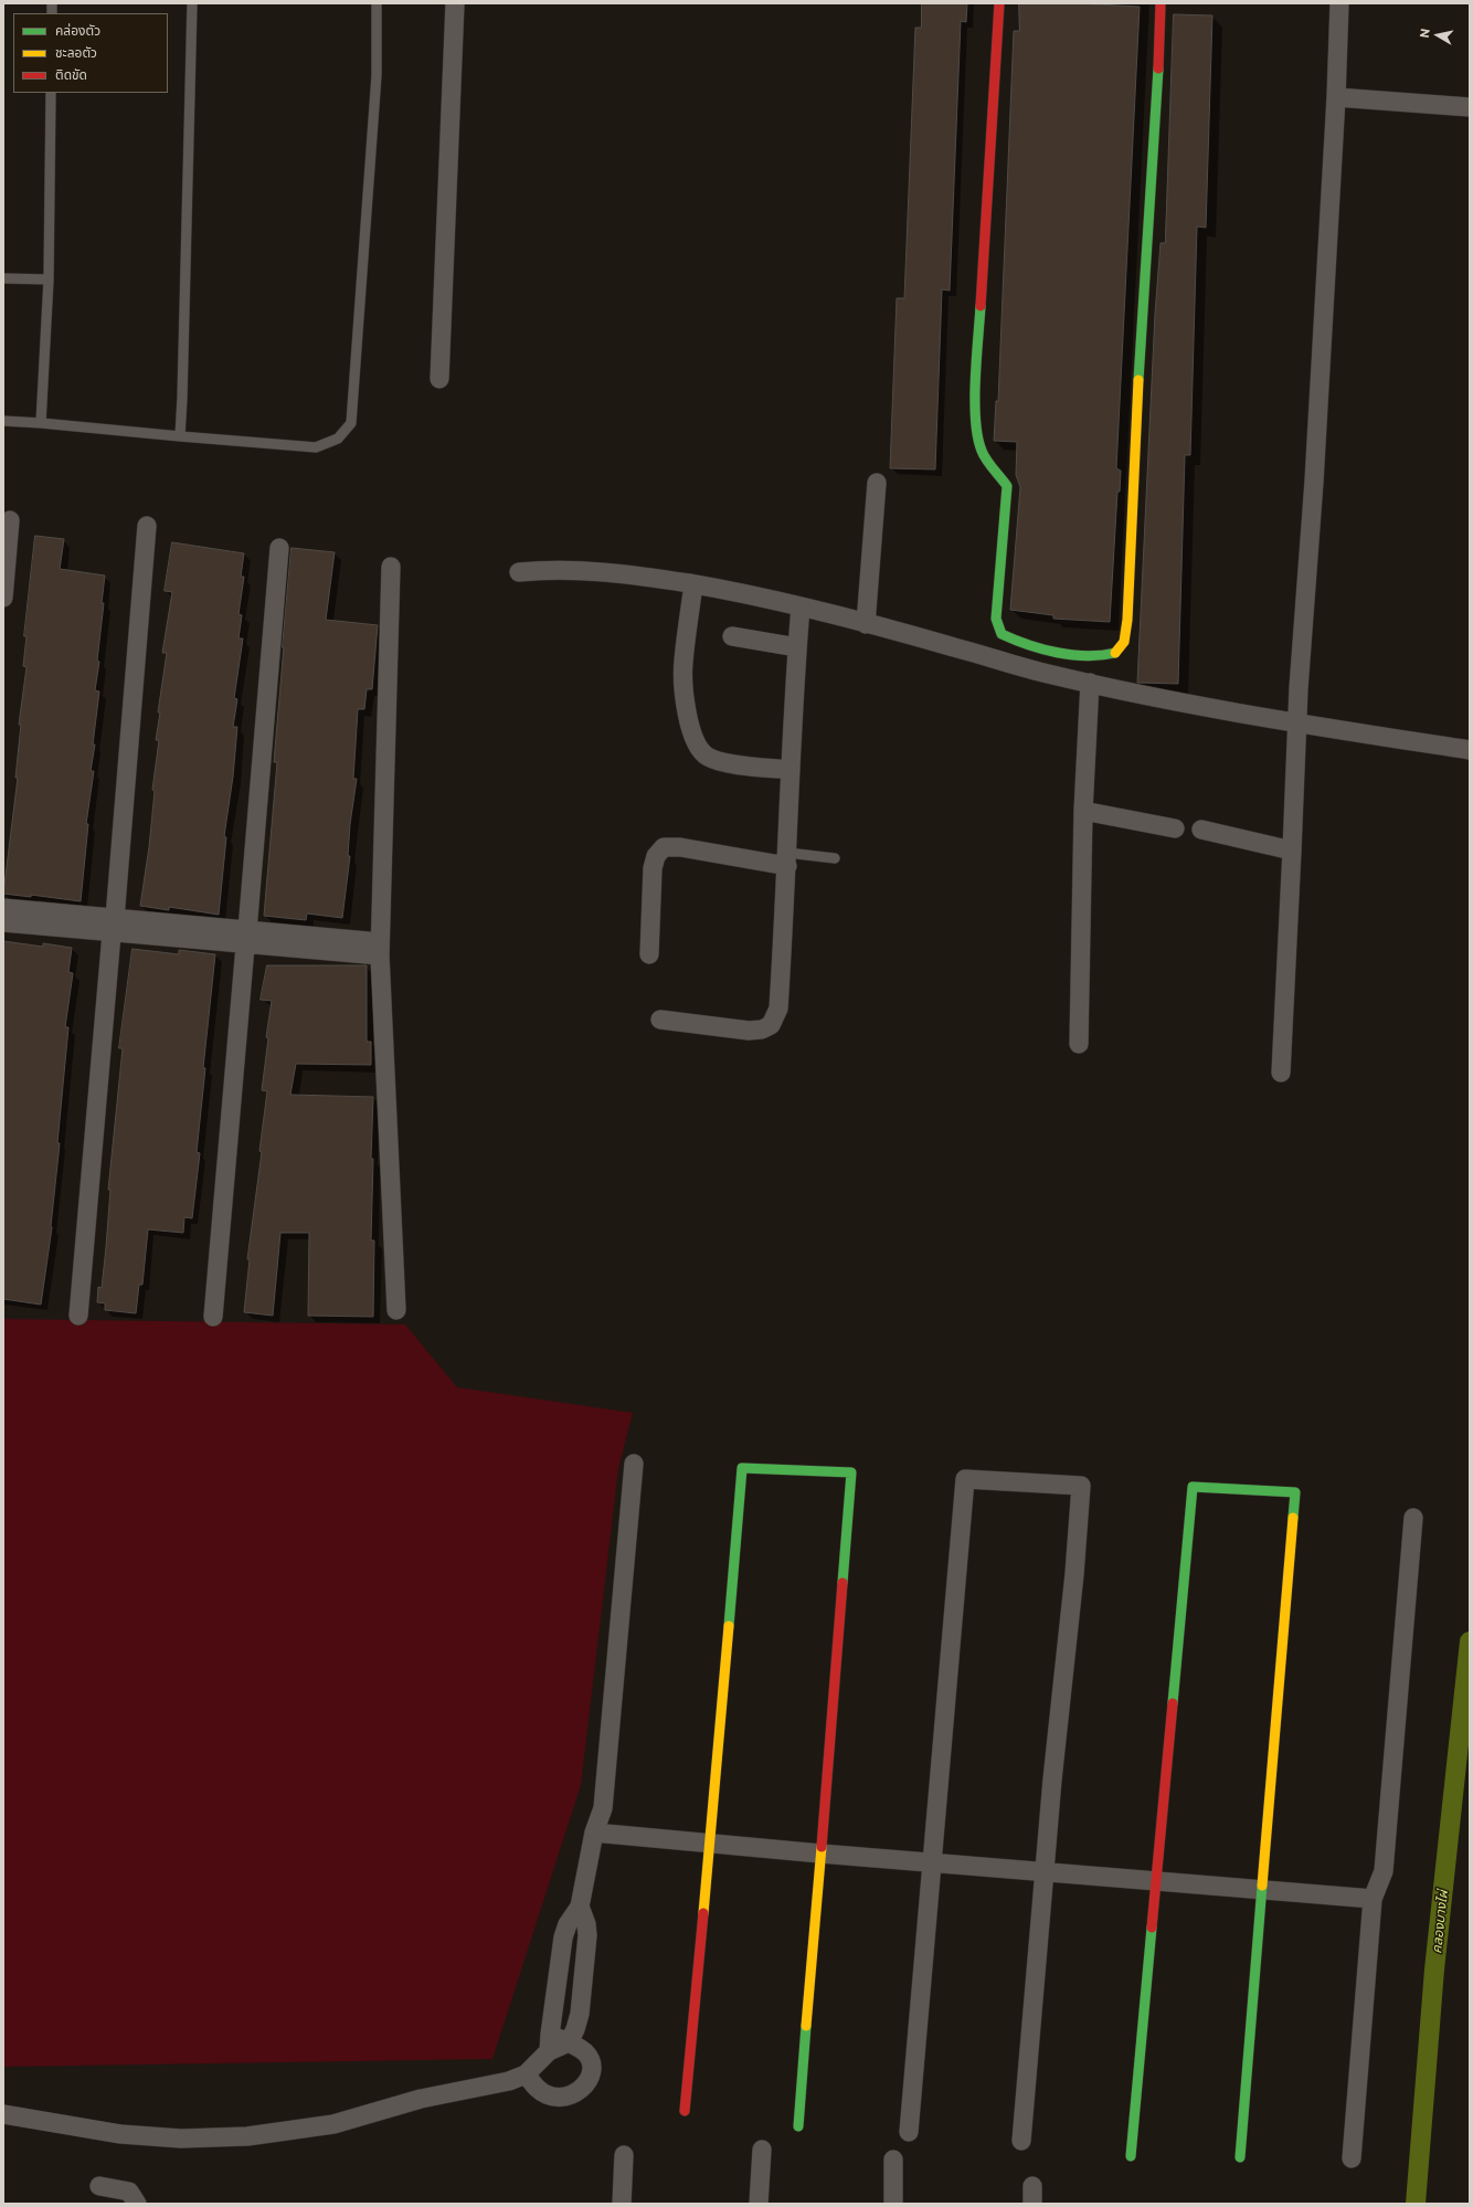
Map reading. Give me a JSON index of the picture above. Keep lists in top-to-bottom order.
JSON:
{
  "water": ["คลองบางไผ่"],
  "legend": ["คล่องตัว", "ชะลอตัว", "ติดขัด"],
  "north": "left"
}
